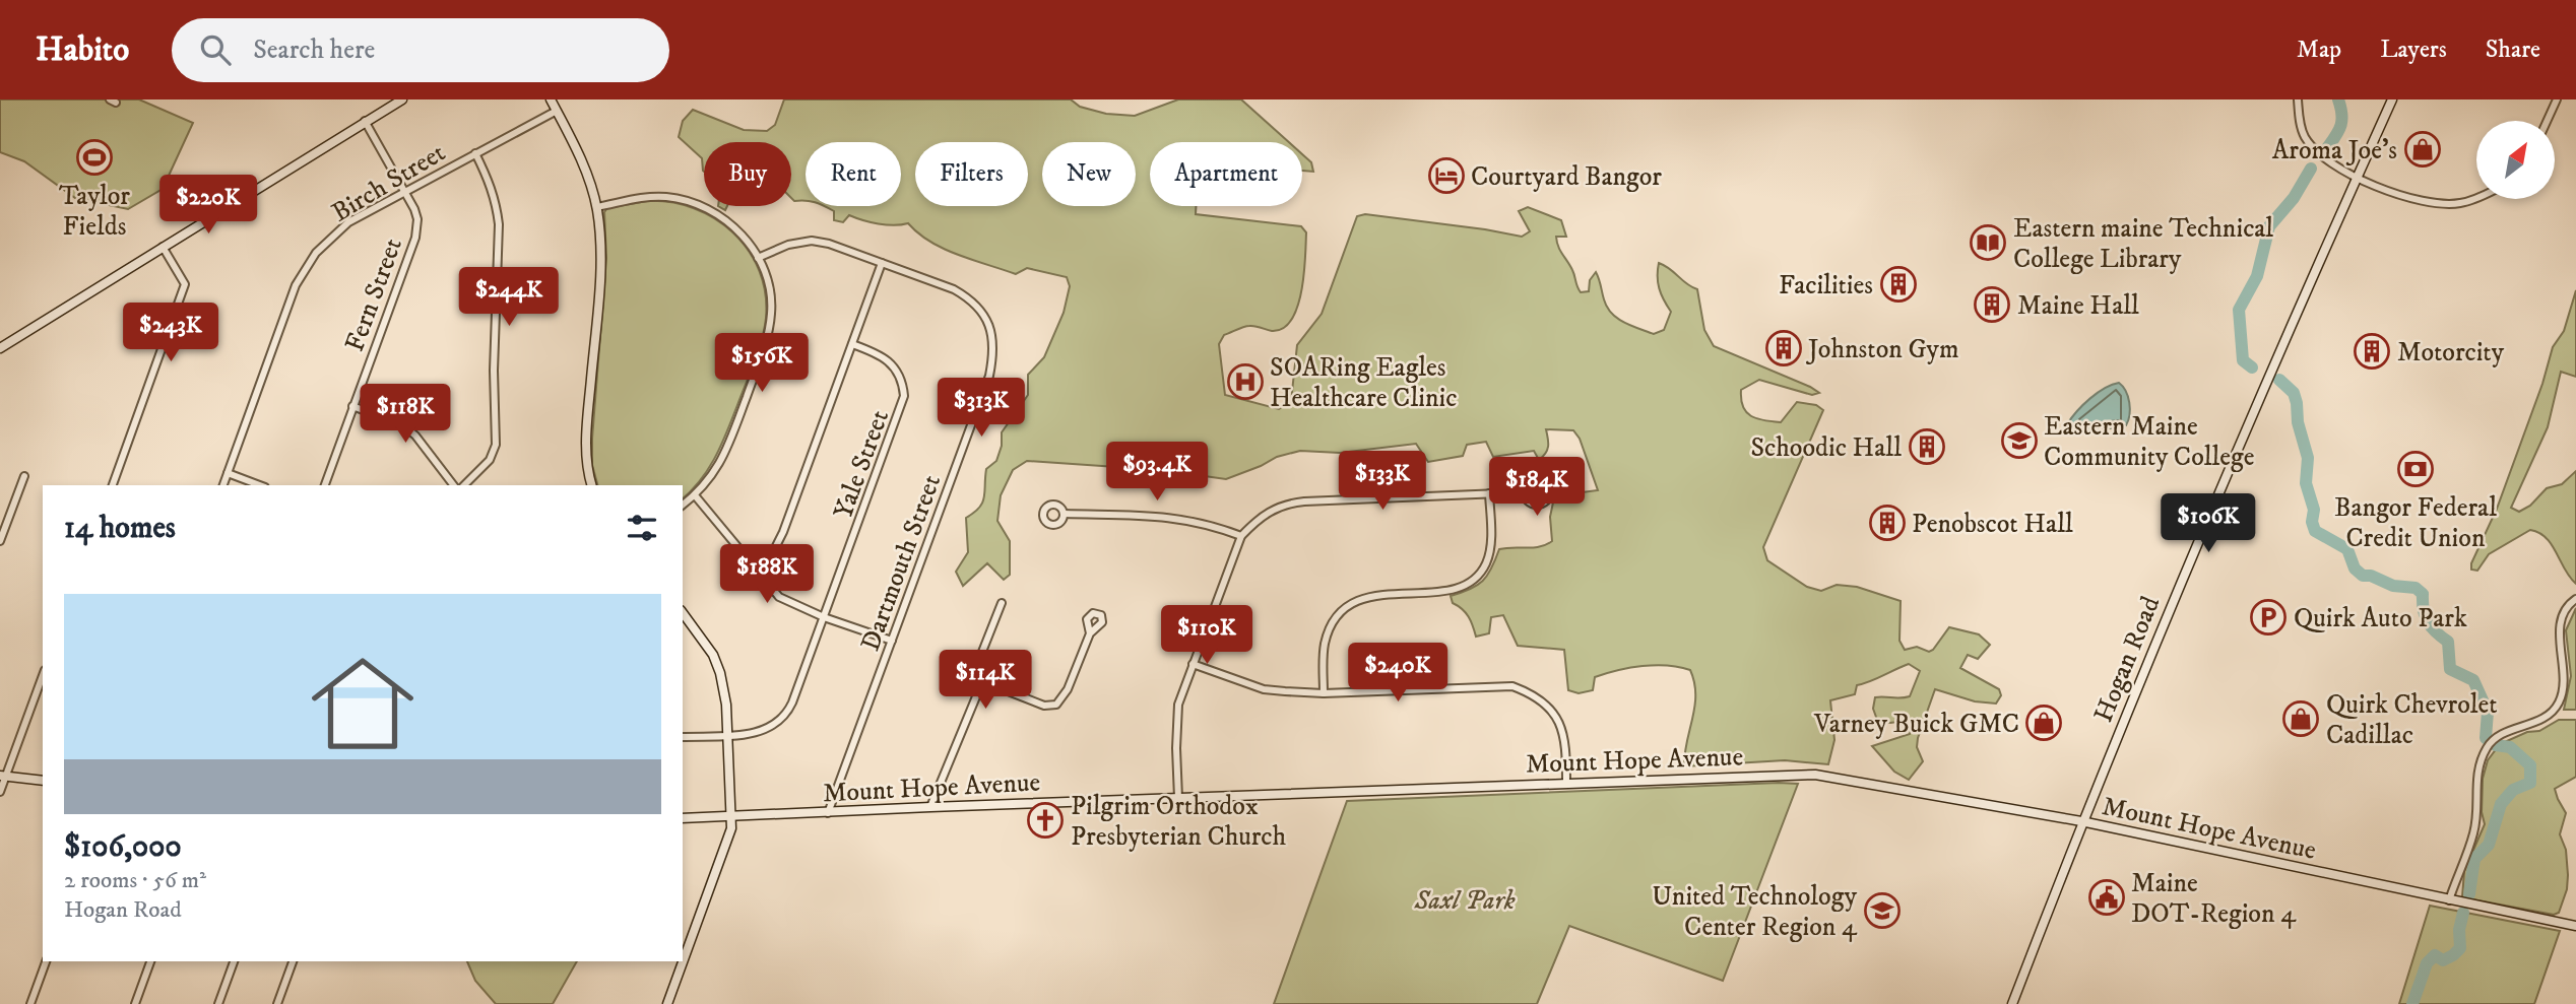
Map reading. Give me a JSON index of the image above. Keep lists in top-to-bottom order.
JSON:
{
  "streets": {
    "street": [
      "Birch Street",
      "Fern Street",
      "Yale Street",
      "Dartmouth Street",
      "Hogan Road",
      "Mount Hope Avenue"
    ]
  },
  "crossings": [
    ["Birch Street", "Fern Street"],
    ["Dartmouth Street", "Mount Hope Avenue"],
    ["Hogan Road", "Mount Hope Avenue"]
  ],
  "parks": ["Saxl Park"],
  "places": {
    "shop": ["Aroma Joe's", "Quirk Chevrolet Cadillac", "Varney Buick GMC"],
    "sports": ["Taylor Fields"],
    "hotel": ["Courtyard Bangor"],
    "library": ["Eastern maine Technical College Library"],
    "building": [
      "Facilities",
      "Maine Hall",
      "Johnston Gym",
      "Motorcity",
      "Schoodic Hall",
      "Penobscot Hall"
    ],
    "hospital": ["SOARing Eagles Healthcare Clinic"],
    "school or university": ["Eastern Maine Community College", "United Technology Center Region 4"],
    "bank": ["Bangor Federal Credit Union"],
    "parking": ["Quirk Auto Park"],
    "church": ["Pilgrim Orthodox Presbyterian Church"],
    "public building": ["Maine DOT-Region 4"]
  },
  "north": "top right",
  "page": {
    "header": "Habito",
    "search": "Search here",
    "nav": ["Map", "Layers", "Share"],
    "chip": [
      "Buy",
      "Rent",
      "Filters",
      "New",
      "Apartment"
    ],
    "price": [
      "$220K",
      "$244K",
      "$243K",
      "$156K",
      "$313K",
      "$118K",
      "$93.4K",
      "$133K",
      "$184K",
      "$106K",
      "$188K",
      "$110K",
      "$240K",
      "$114K"
    ],
    "heading": "14 homes",
    "list": [
      {
        "name": "$106,000",
        "note": "2 rooms · 56 m² · Hogan Road"
      }
    ]
  }
}
